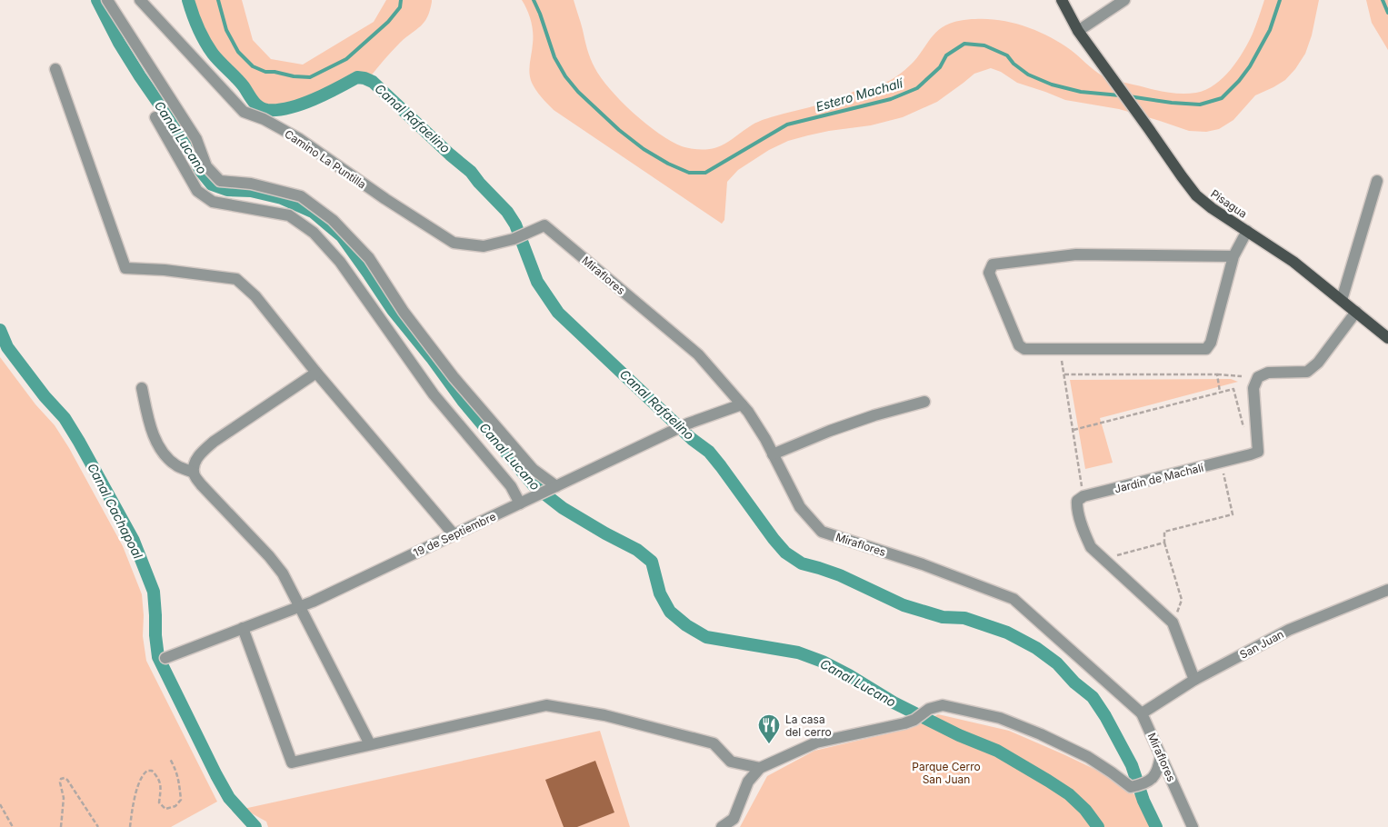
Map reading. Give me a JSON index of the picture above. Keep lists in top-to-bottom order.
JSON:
{
  "streets": {
    "main road": ["Pisagua"],
    "street": [
      "Camino La Puntilla",
      "Miraflores",
      "Jardín de Machalí",
      "19 de Septiembre",
      "San Juan"
    ]
  },
  "crossings": [
    ["Camino La Puntilla", "Miraflores"],
    ["Pisagua", "Jardín de Machalí"],
    ["Miraflores", "19 de Septiembre"],
    ["Miraflores", "San Juan"]
  ],
  "water": [
    "Estero Machalí",
    "Canal Rafaelino",
    "Canal Lucano",
    "Canal Cachapoal"
  ],
  "parks": ["Parque Cerro San Juan"],
  "places": {
    "restaurant": ["La casa del cerro"]
  }
}
